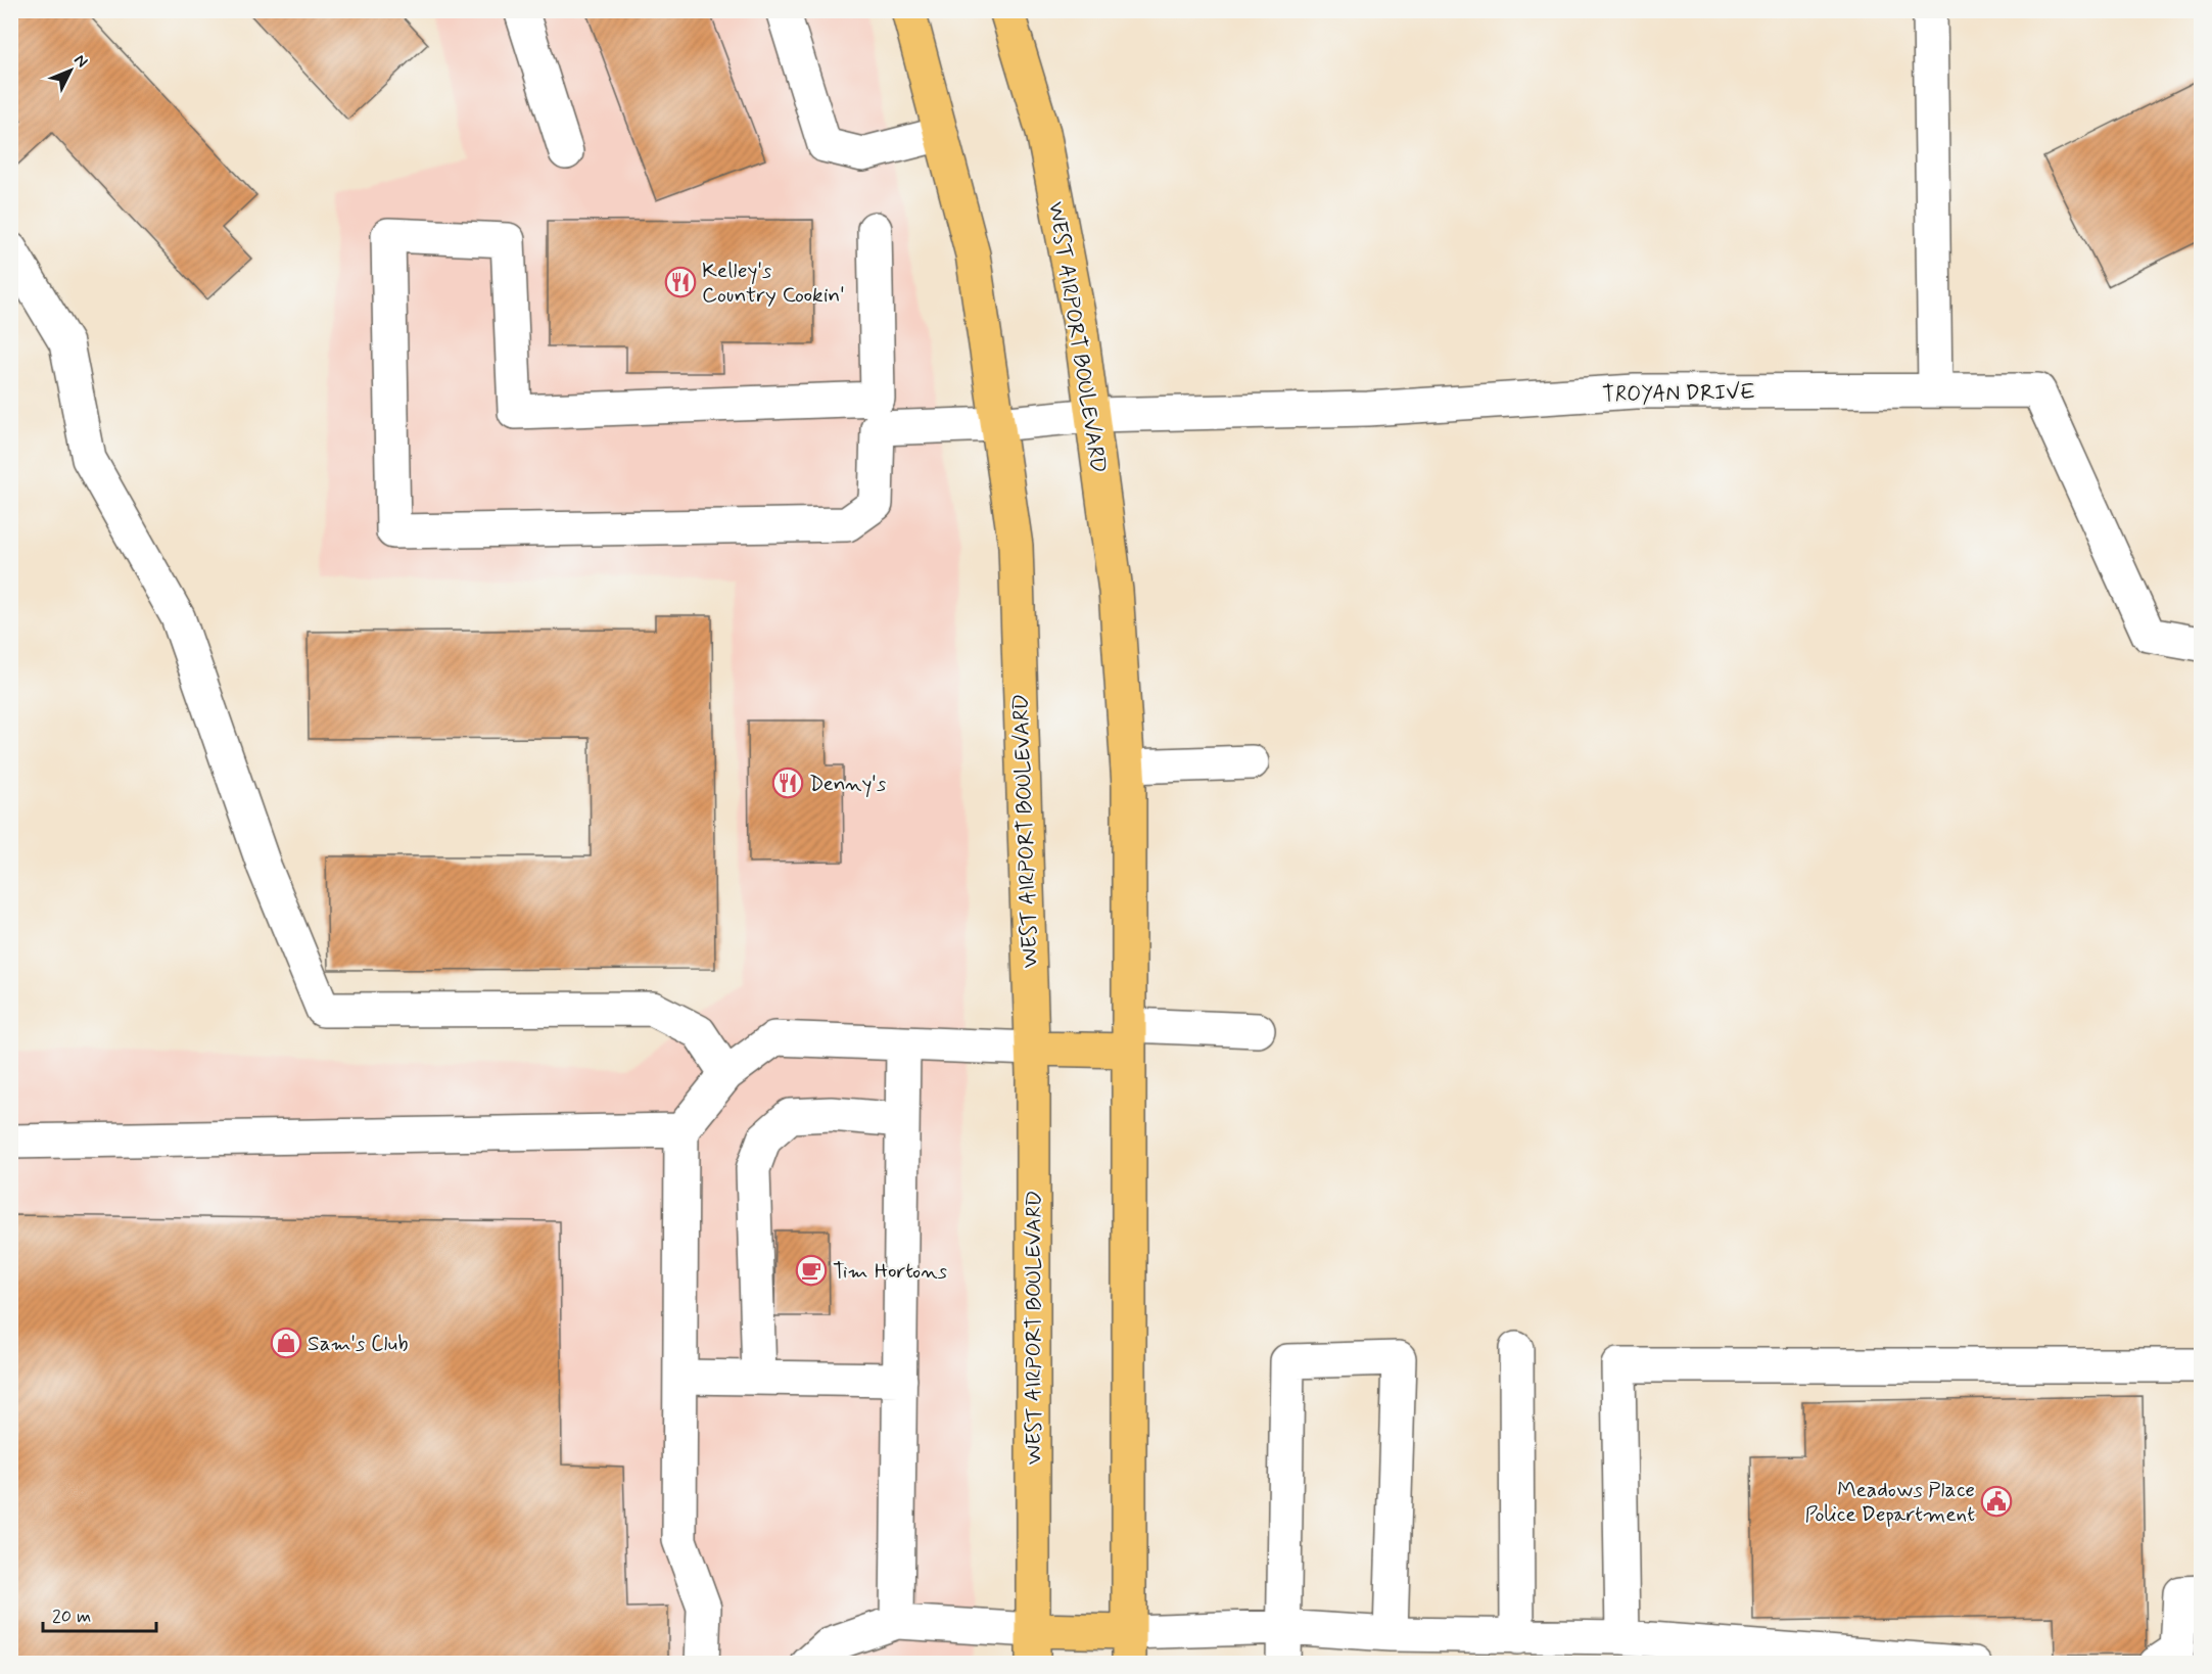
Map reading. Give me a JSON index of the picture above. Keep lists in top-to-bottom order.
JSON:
{
  "streets": {
    "main road": ["WEST AIRPORT BOULEVARD"],
    "street": ["TROYAN DRIVE"]
  },
  "crossings": [
    ["WEST AIRPORT BOULEVARD", "TROYAN DRIVE"]
  ],
  "places": {
    "restaurant": ["Kelley's Country Cookin'", "Denny's"],
    "cafe": ["Tim Hortons"],
    "shop": ["Sam's Club"],
    "public building": ["Meadows Place Police Department"]
  },
  "scale_bar": "20 m",
  "north": "top right"
}
